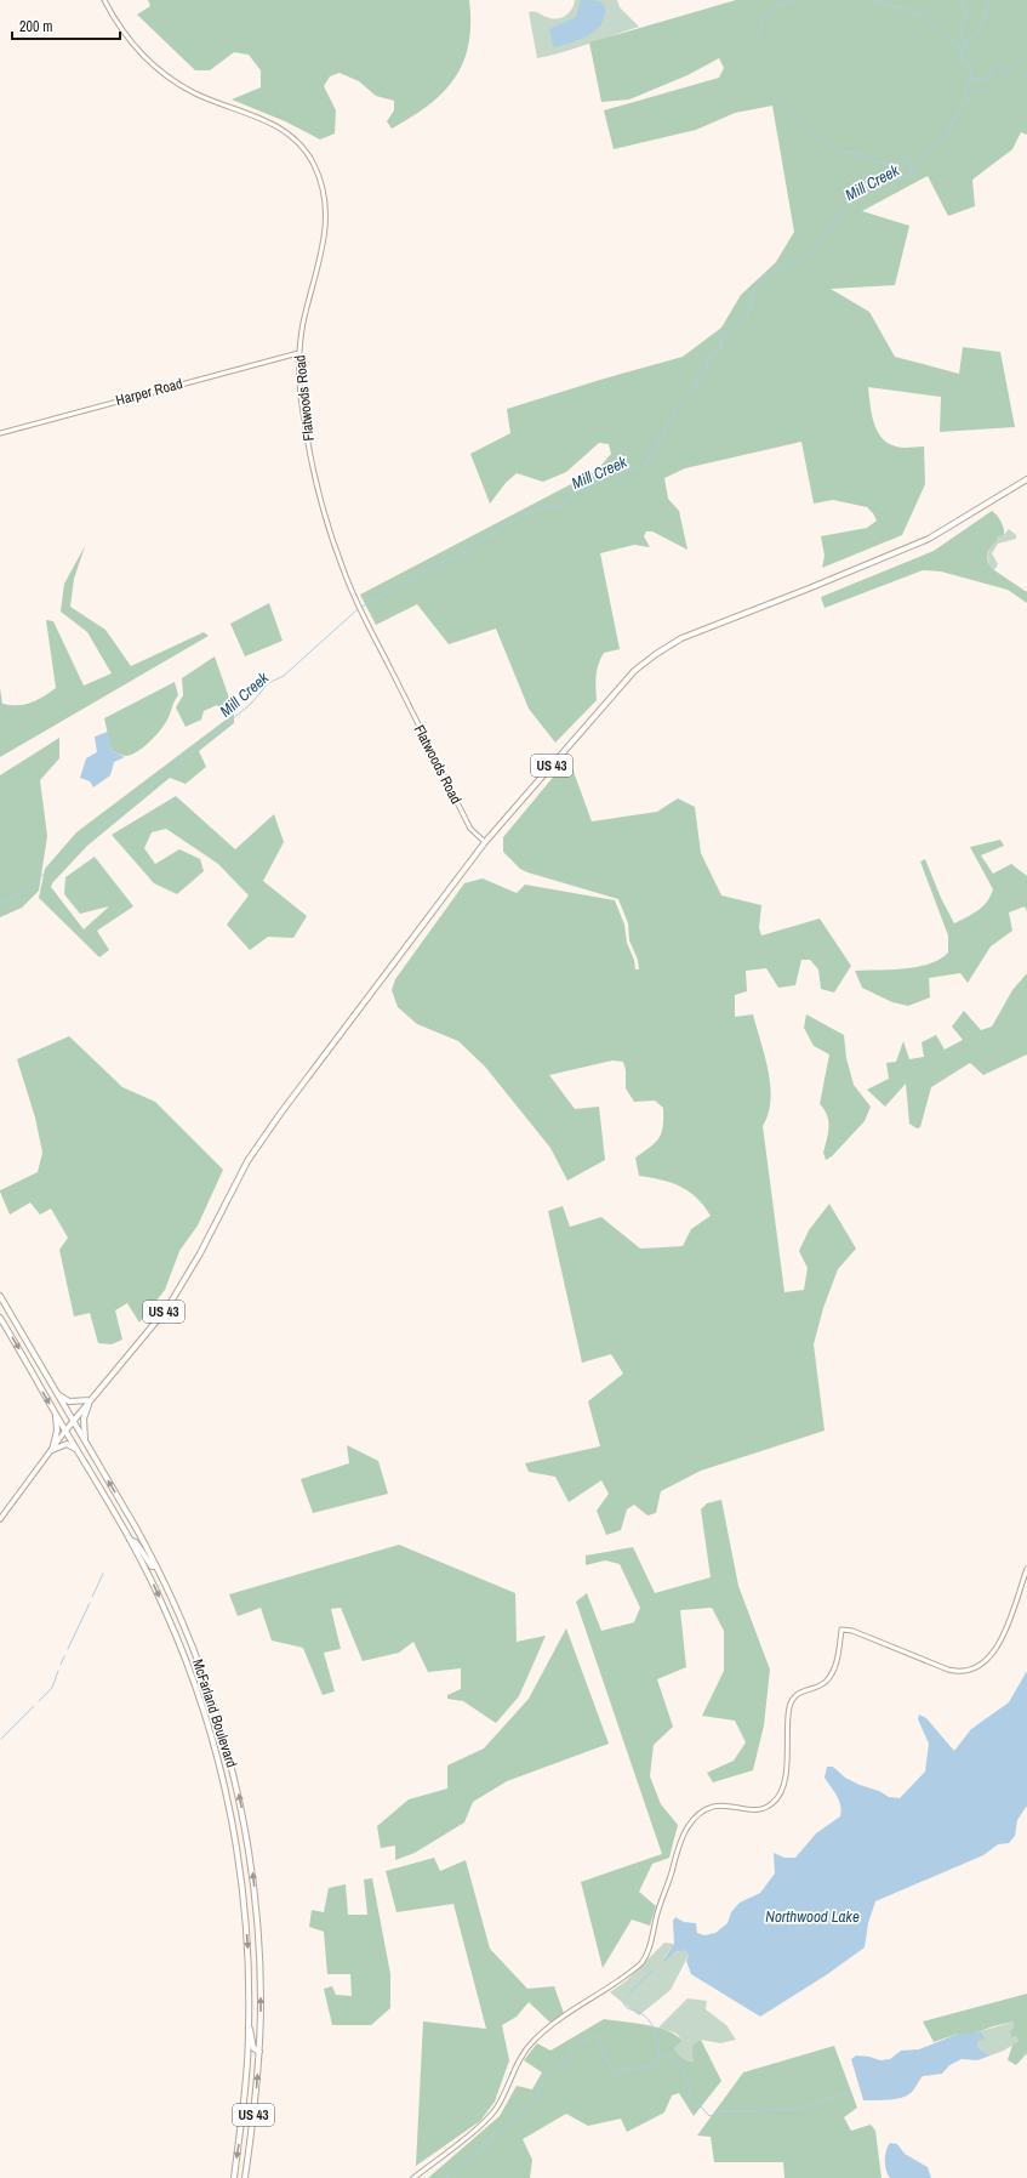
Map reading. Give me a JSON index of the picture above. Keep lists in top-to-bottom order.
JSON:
{
  "streets": {
    "highway": ["US 43", "McFarland Boulevard"],
    "street": ["Harper Road", "Flatwoods Road"]
  },
  "crossings": [
    ["Harper Road", "Flatwoods Road"],
    ["Flatwoods Road", "US 43"],
    ["US 43", "McFarland Boulevard"]
  ],
  "water": ["Mill Creek", "Northwood Lake"],
  "scale_bar": "200 m"
}
